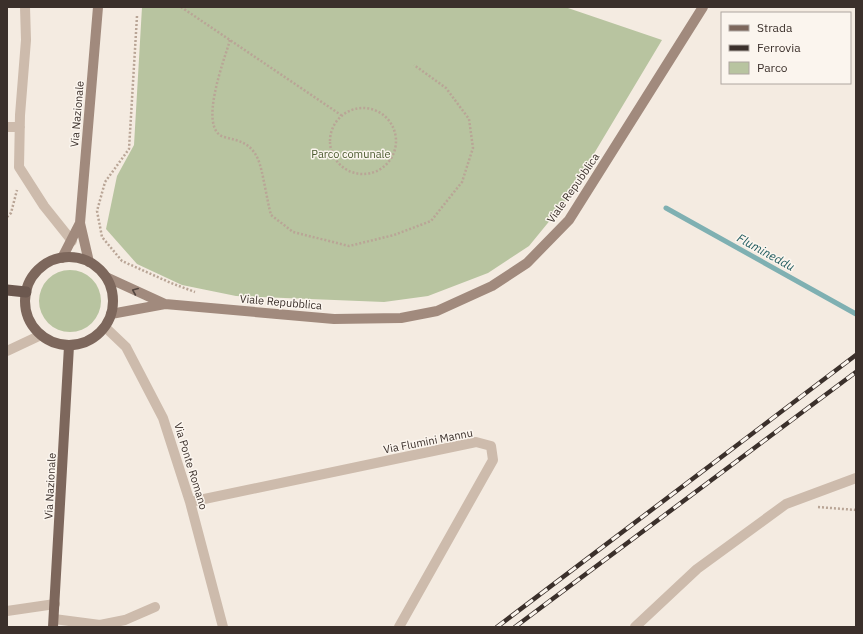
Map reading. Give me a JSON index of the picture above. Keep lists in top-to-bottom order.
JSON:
{
  "streets": {
    "main road": ["Via Nazionale", "Viale Repubblica"],
    "street": ["Via Flumini Mannu", "Via Ponte Romano"]
  },
  "crossings": [
    ["Via Nazionale", "Viale Repubblica"],
    ["Via Nazionale", "Via Ponte Romano"],
    ["Viale Repubblica", "Via Ponte Romano"],
    ["Via Flumini Mannu", "Via Ponte Romano"]
  ],
  "water": ["Flumineddu"],
  "parks": ["Parco comunale"],
  "legend": ["Strada", "Ferrovia", "Parco"]
}
